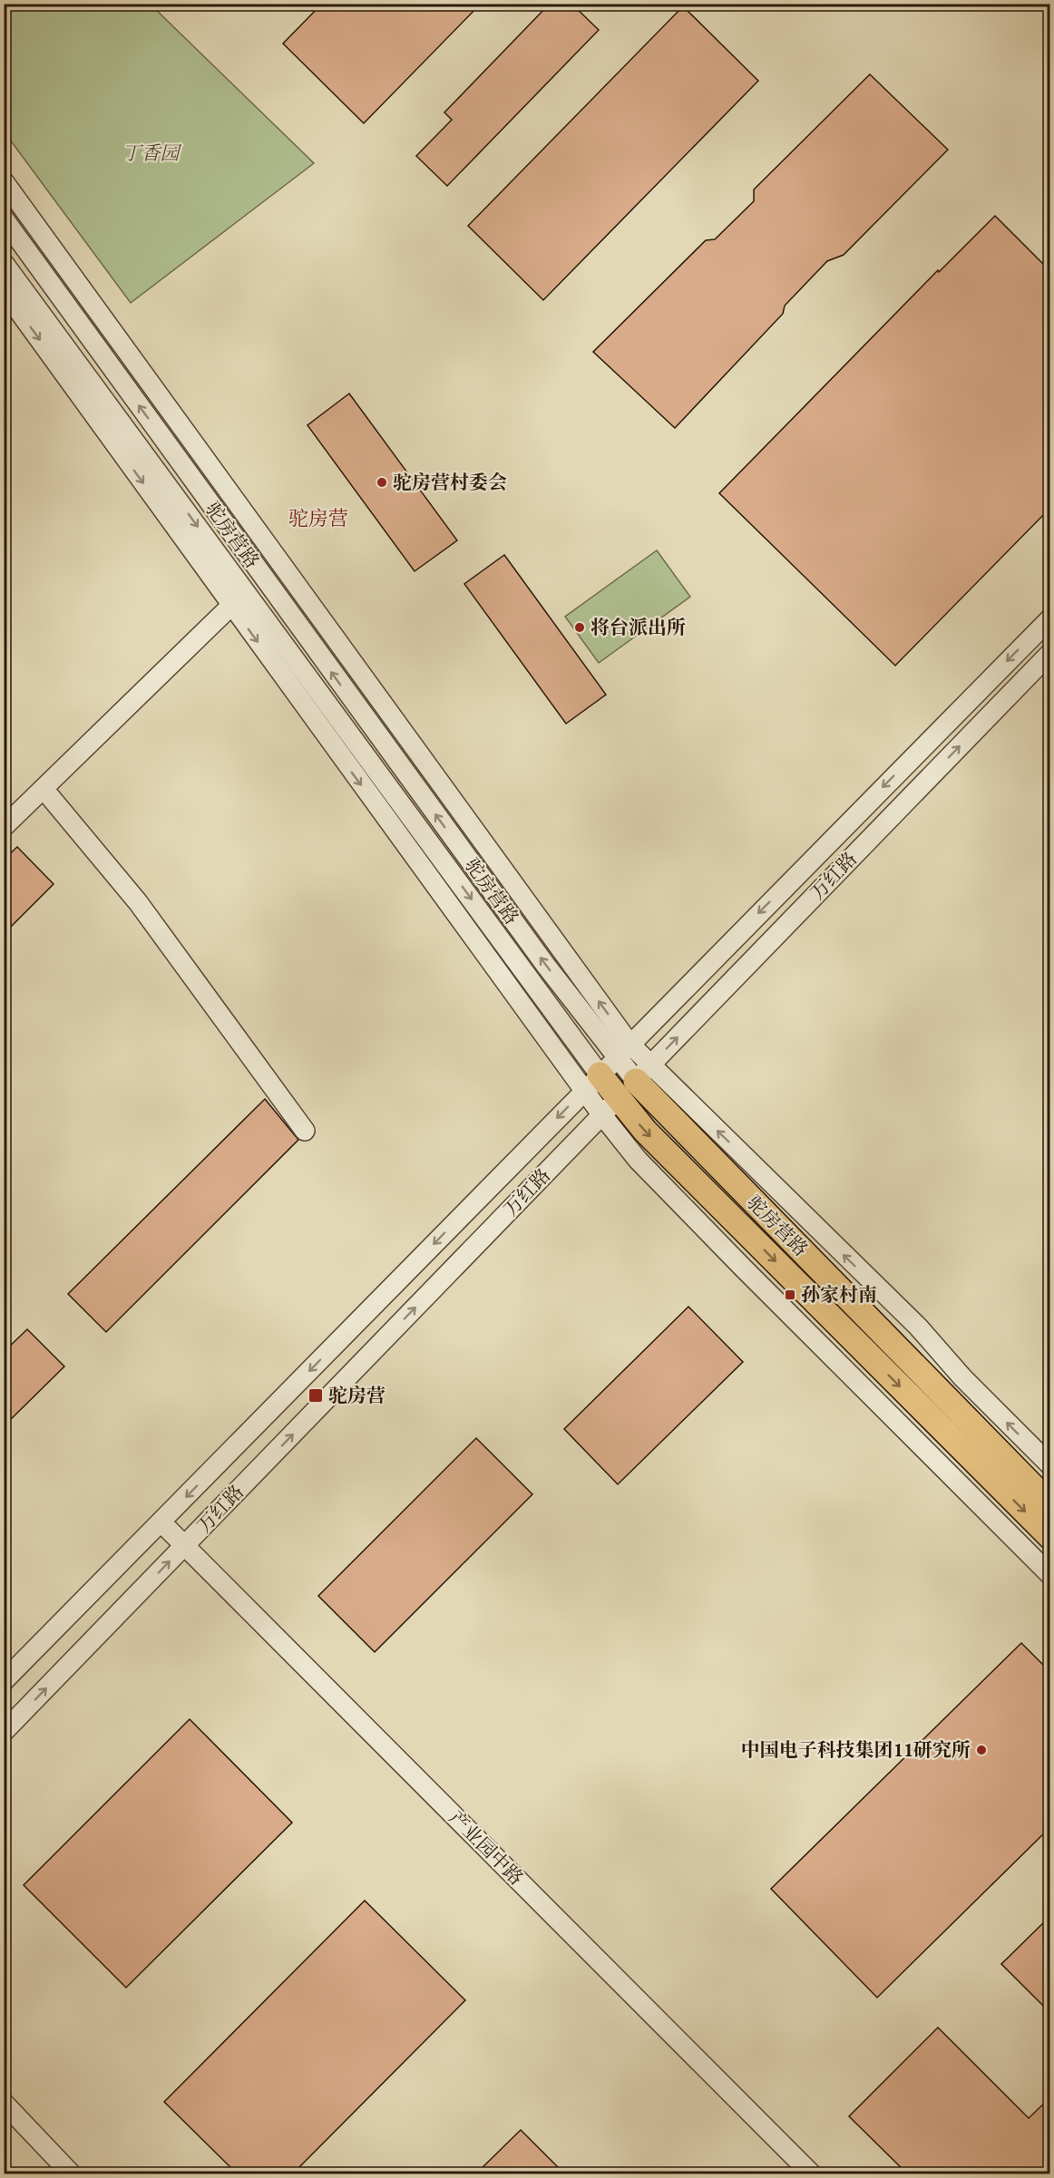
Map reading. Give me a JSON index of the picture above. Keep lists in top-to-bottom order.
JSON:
{
  "streets": {
    "main road": ["驼房营路"],
    "street": ["万红路", "产业园中路"]
  },
  "crossings": [
    ["驼房营路", "万红路"],
    ["万红路", "产业园中路"]
  ],
  "districts": ["驼房营"],
  "parks": ["丁香园"],
  "places": {
    "other": ["驼房营村委会", "将台派出所", "中国电子科技集团11研究所"],
    "transit": ["孙家村南", "驼房营"]
  }
}
